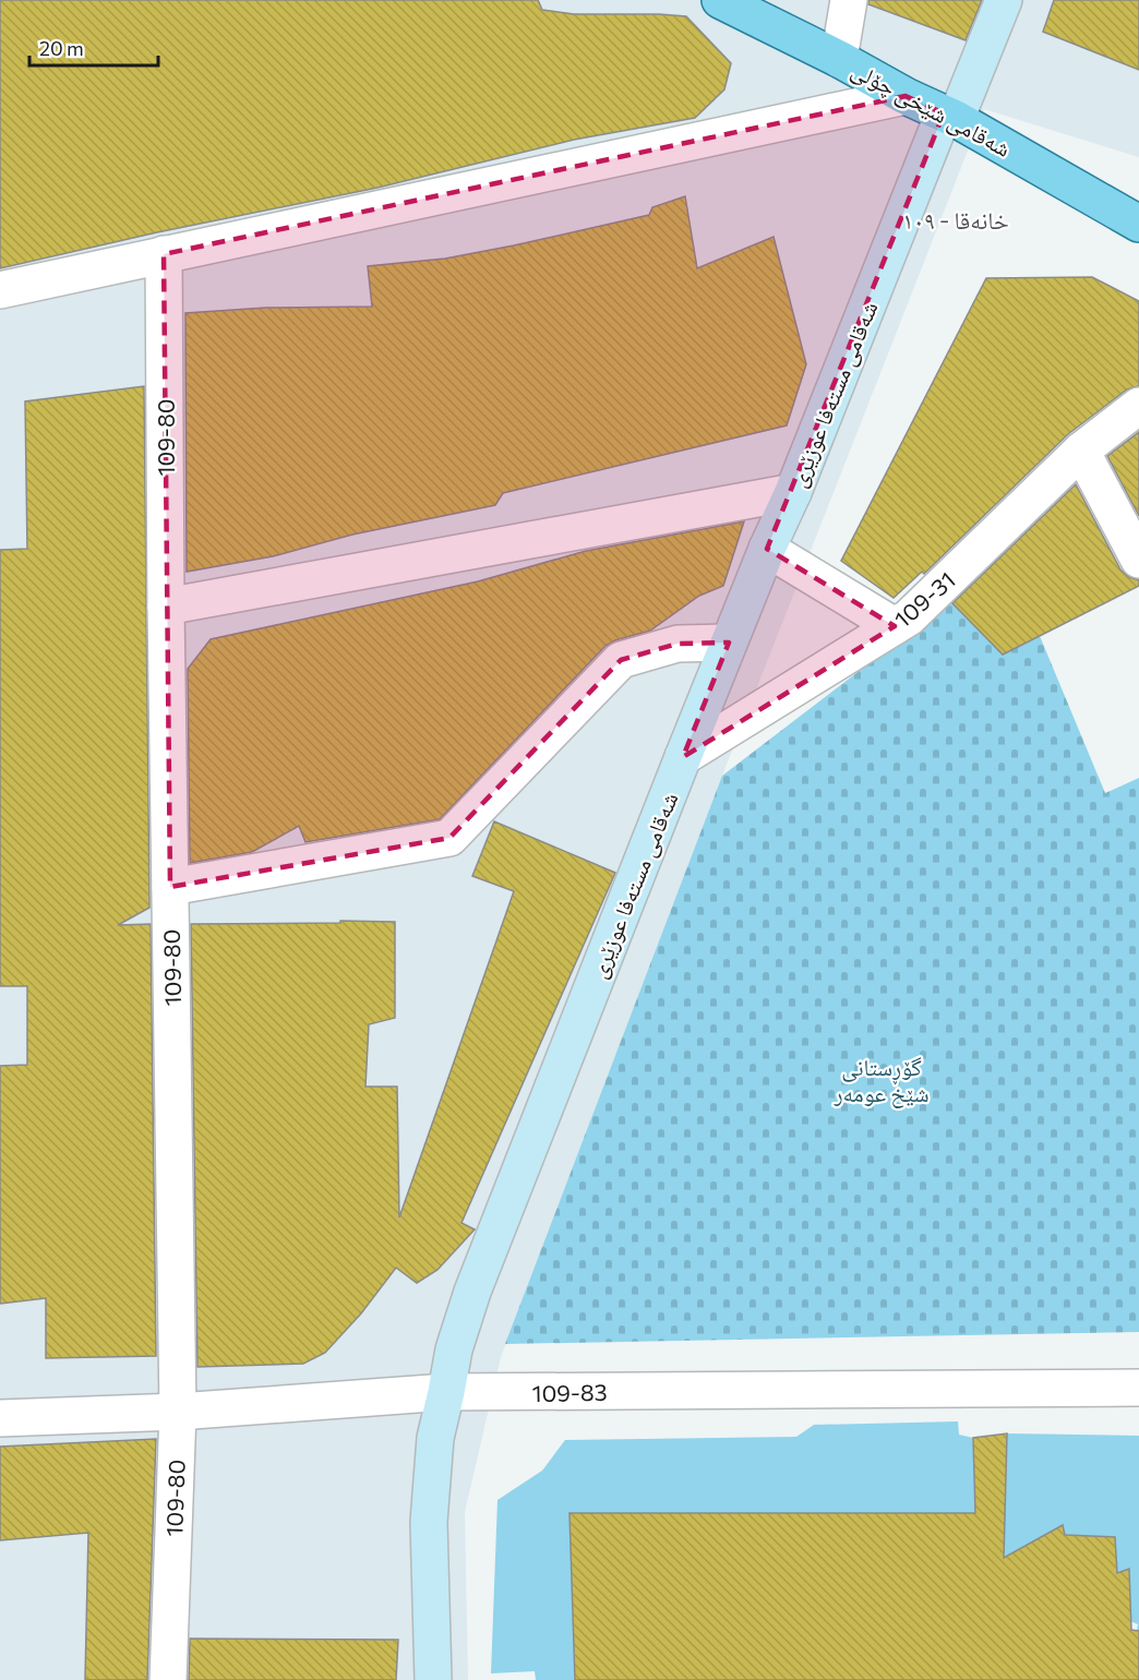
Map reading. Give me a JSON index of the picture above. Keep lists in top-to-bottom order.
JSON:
{
  "streets": {
    "main road": ["شەقامی شێخی چۆلی", "شەقامی مستەفا عوزێری"],
    "street": ["109-80", "109-31", "109-83"]
  },
  "crossings": [
    ["شەقامی شێخی چۆلی", "شەقامی مستەفا عوزێری"],
    ["شەقامی مستەفا عوزێری", "109-31"],
    ["شەقامی مستەفا عوزێری", "109-83"],
    ["109-80", "109-83"]
  ],
  "districts": ["خانەقا - ١٠٩"],
  "parks": ["گۆڕستانی شێخ عومەر"],
  "scale_bar": "20 m"
}
